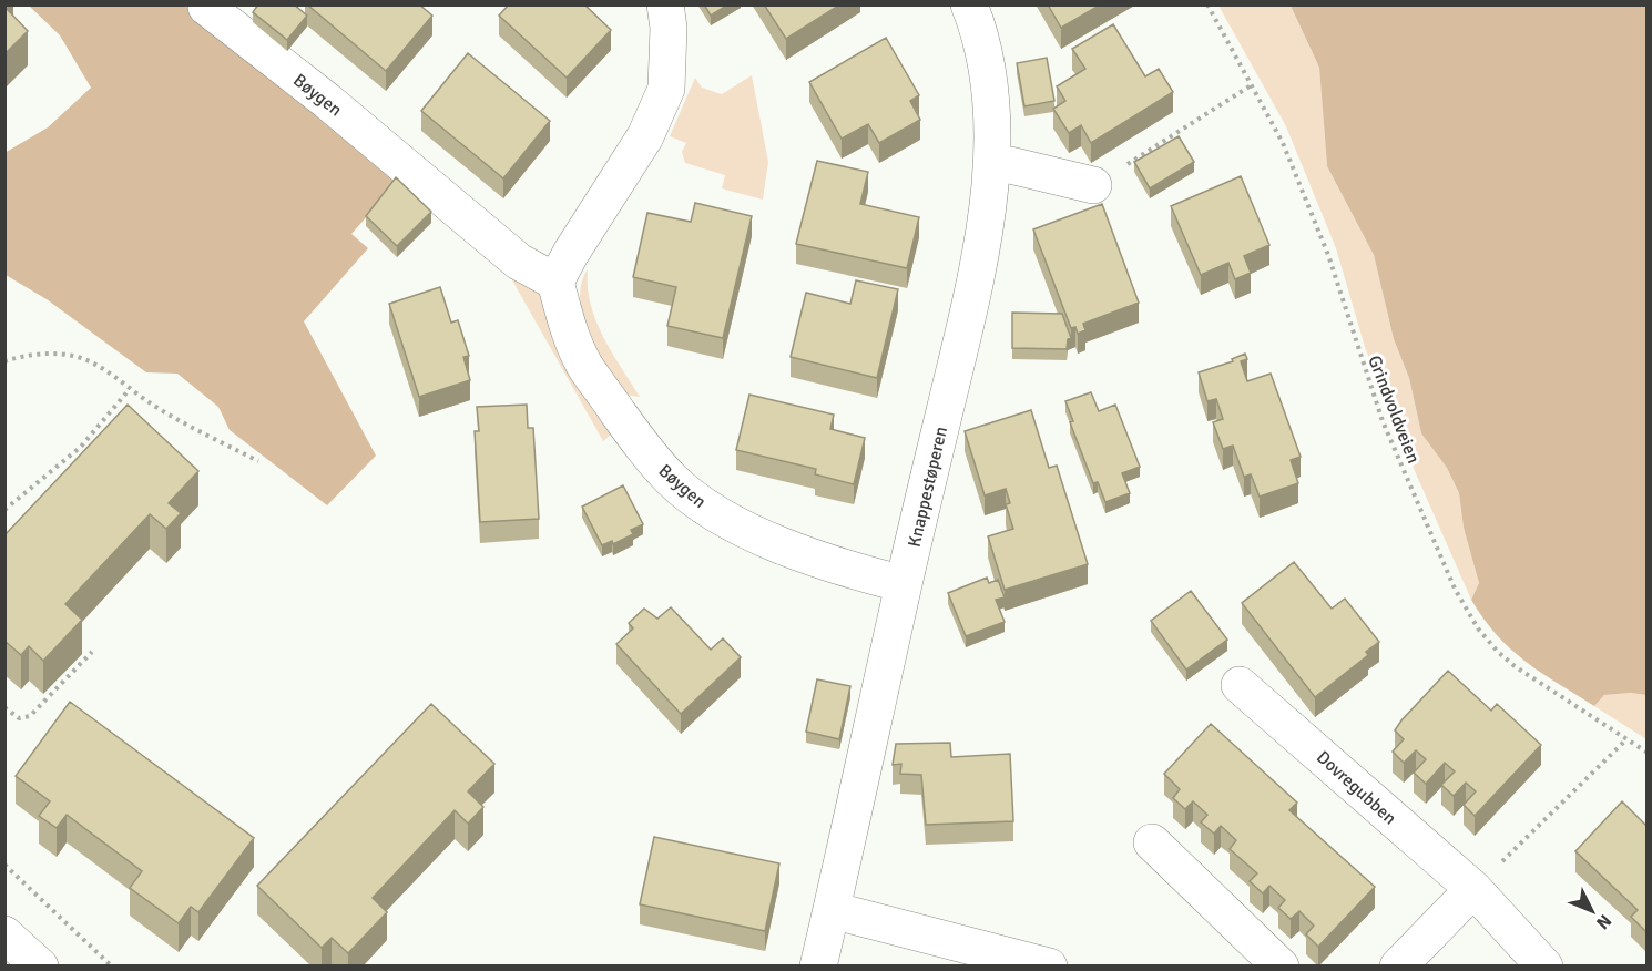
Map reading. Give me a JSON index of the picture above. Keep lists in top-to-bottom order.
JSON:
{
  "streets": {
    "street": ["Bøygen", "Knappestøperen", "Dovregubben"],
    "path": ["Grindvoldveien"]
  },
  "crossings": [
    ["Bøygen", "Knappestøperen"]
  ],
  "north": "bottom right"
}
